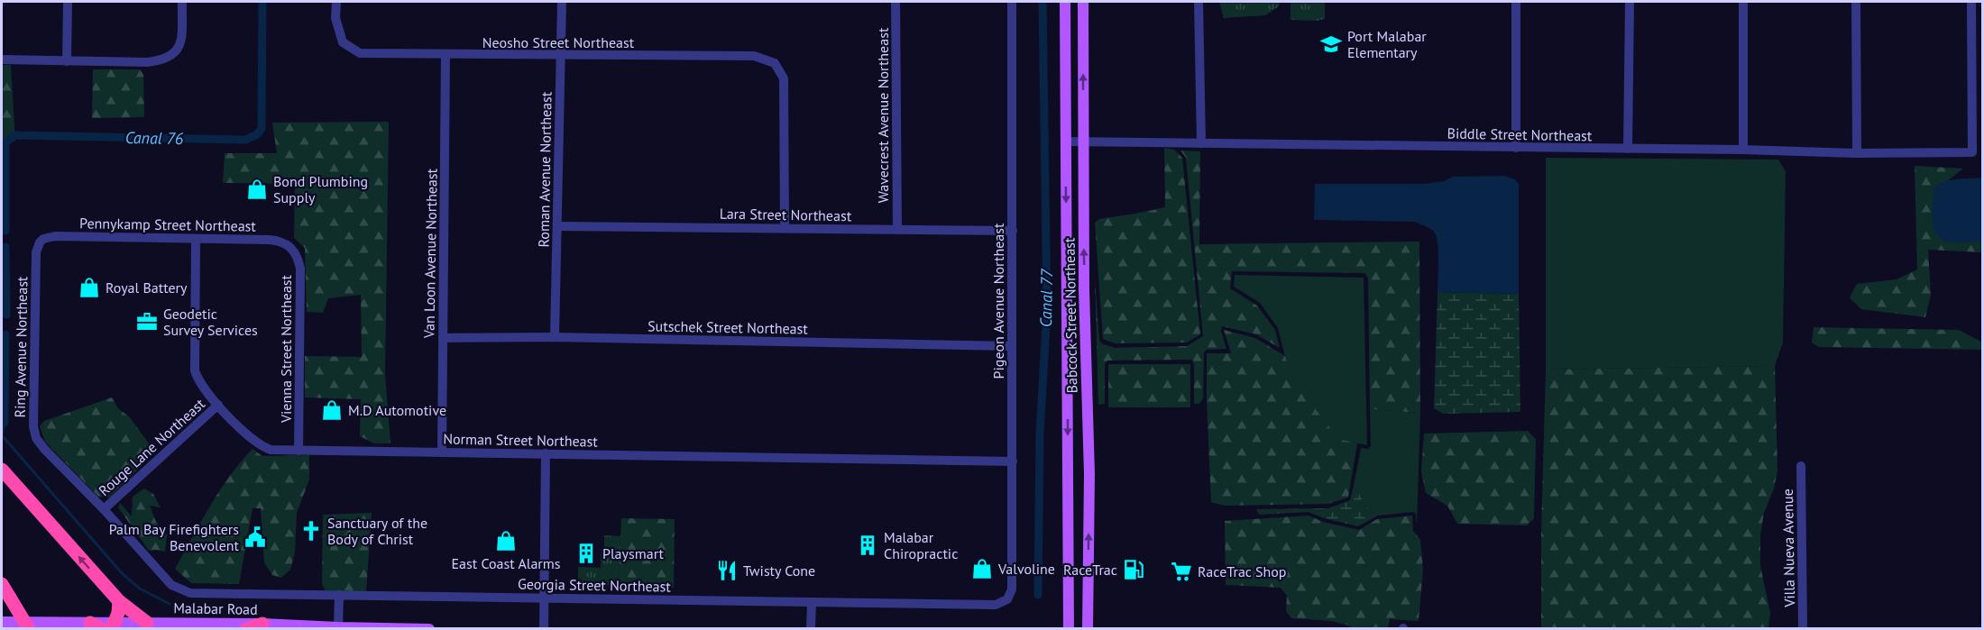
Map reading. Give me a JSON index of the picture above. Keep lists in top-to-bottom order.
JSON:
{
  "streets": {
    "main road": ["Babcock Street Northeast", "Malabar Road"],
    "street": [
      "Neosho Street Northeast",
      "Wavecrest Avenue Northeast",
      "Biddle Street Northeast",
      "Roman Avenue Northeast",
      "Lara Street Northeast",
      "Pennykamp Street Northeast",
      "Van Loon Avenue Northeast",
      "Pigeon Avenue Northeast",
      "Sutschek Street Northeast",
      "Ring Avenue Northeast",
      "Vienna Street Northeast",
      "Norman Street Northeast",
      "Rouge Lane Northeast",
      "Villa Nueva Avenue",
      "Georgia Street Northeast"
    ]
  },
  "crossings": [
    ["Neosho Street Northeast", "Roman Avenue Northeast"],
    ["Neosho Street Northeast", "Lara Street Northeast"],
    ["Neosho Street Northeast", "Van Loon Avenue Northeast"],
    ["Wavecrest Avenue Northeast", "Lara Street Northeast"],
    ["Biddle Street Northeast", "Babcock Street Northeast"],
    ["Roman Avenue Northeast", "Lara Street Northeast"],
    ["Roman Avenue Northeast", "Sutschek Street Northeast"],
    ["Lara Street Northeast", "Pigeon Avenue Northeast"],
    ["Pennykamp Street Northeast", "Ring Avenue Northeast"],
    ["Pennykamp Street Northeast", "Vienna Street Northeast"],
    ["Pennykamp Street Northeast", "Norman Street Northeast"],
    ["Van Loon Avenue Northeast", "Sutschek Street Northeast"],
    ["Van Loon Avenue Northeast", "Norman Street Northeast"],
    ["Pigeon Avenue Northeast", "Sutschek Street Northeast"],
    ["Pigeon Avenue Northeast", "Norman Street Northeast"],
    ["Pigeon Avenue Northeast", "Georgia Street Northeast"],
    ["Ring Avenue Northeast", "Rouge Lane Northeast"],
    ["Ring Avenue Northeast", "Georgia Street Northeast"],
    ["Vienna Street Northeast", "Norman Street Northeast"],
    ["Norman Street Northeast", "Rouge Lane Northeast"]
  ],
  "water": ["Canal 76", "Canal 77"],
  "places": {
    "school or university": ["Port Malabar Elementary"],
    "shop": [
      "Bond Plumbing Supply",
      "Royal Battery",
      "M.D Automotive",
      "East Coast Alarms",
      "Valvoline"
    ],
    "office": ["Geodetic Survey Services"],
    "church": ["Sanctuary of the Body of Christ"],
    "public building": ["Palm Bay Firefighters Benevolent"],
    "building": ["Malabar Chiropractic", "Playsmart"],
    "fuel station": ["RaceTrac"],
    "restaurant": ["Twisty Cone"],
    "supermarket": ["RaceTrac Shop"]
  }
}
